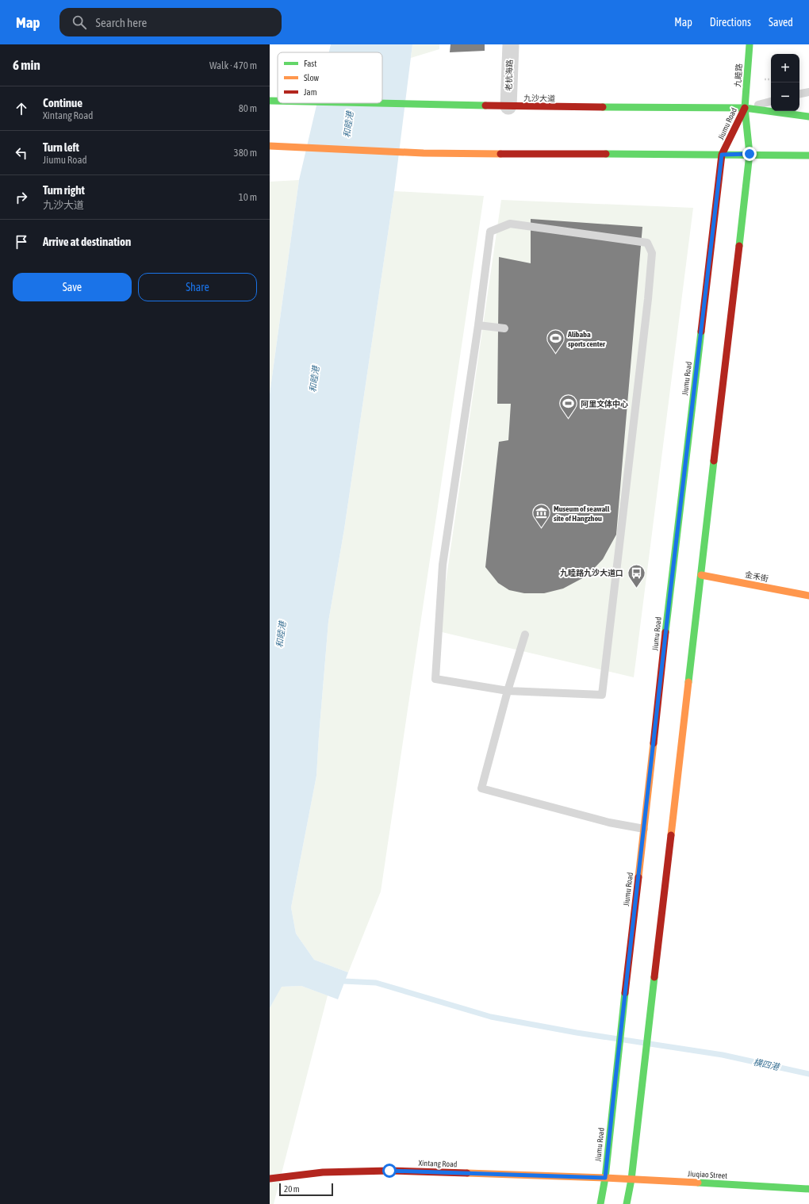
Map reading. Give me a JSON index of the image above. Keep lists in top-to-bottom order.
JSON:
{
  "streets": {
    "street": [
      "老杭海路",
      "九睦路",
      "九沙大道",
      "Jiumu Road",
      "金禾街",
      "Xintang Road",
      "Jiuqiao Street"
    ]
  },
  "crossings": [
    ["老杭海路", "九沙大道"],
    ["九睦路", "九沙大道"],
    ["九睦路", "Jiumu Road"],
    ["九沙大道", "Jiumu Road"],
    ["Jiumu Road", "金禾街"],
    ["Jiumu Road", "Xintang Road"],
    ["Jiumu Road", "Jiuqiao Street"],
    ["Xintang Road", "Jiuqiao Street"]
  ],
  "water": ["和睦港", "横四港"],
  "places": {
    "sports": ["Alibaba sports center", "阿里文体中心"],
    "museum": ["Museum of seawall site of Hangzhou"],
    "bus stop": ["九睦路九沙大道口"]
  },
  "legend": ["Fast", "Slow", "Jam"],
  "scale_bar": "20 m",
  "page": {
    "header": "Map",
    "search": "Search here",
    "nav": ["Map", "Directions", "Saved"],
    "heading": ["6 min", "Walk · 470 m"],
    "map_buttons": ["+", "−"],
    "list": [
      ["Continue", "Xintang Road", "80 m"],
      ["Turn left", "Jiumu Road", "380 m"],
      ["Turn right", "九沙大道", "10 m"],
      "Arrive at destination"
    ],
    "buttons": ["Save", "Share"],
    "scale": "20 m"
  }
}
